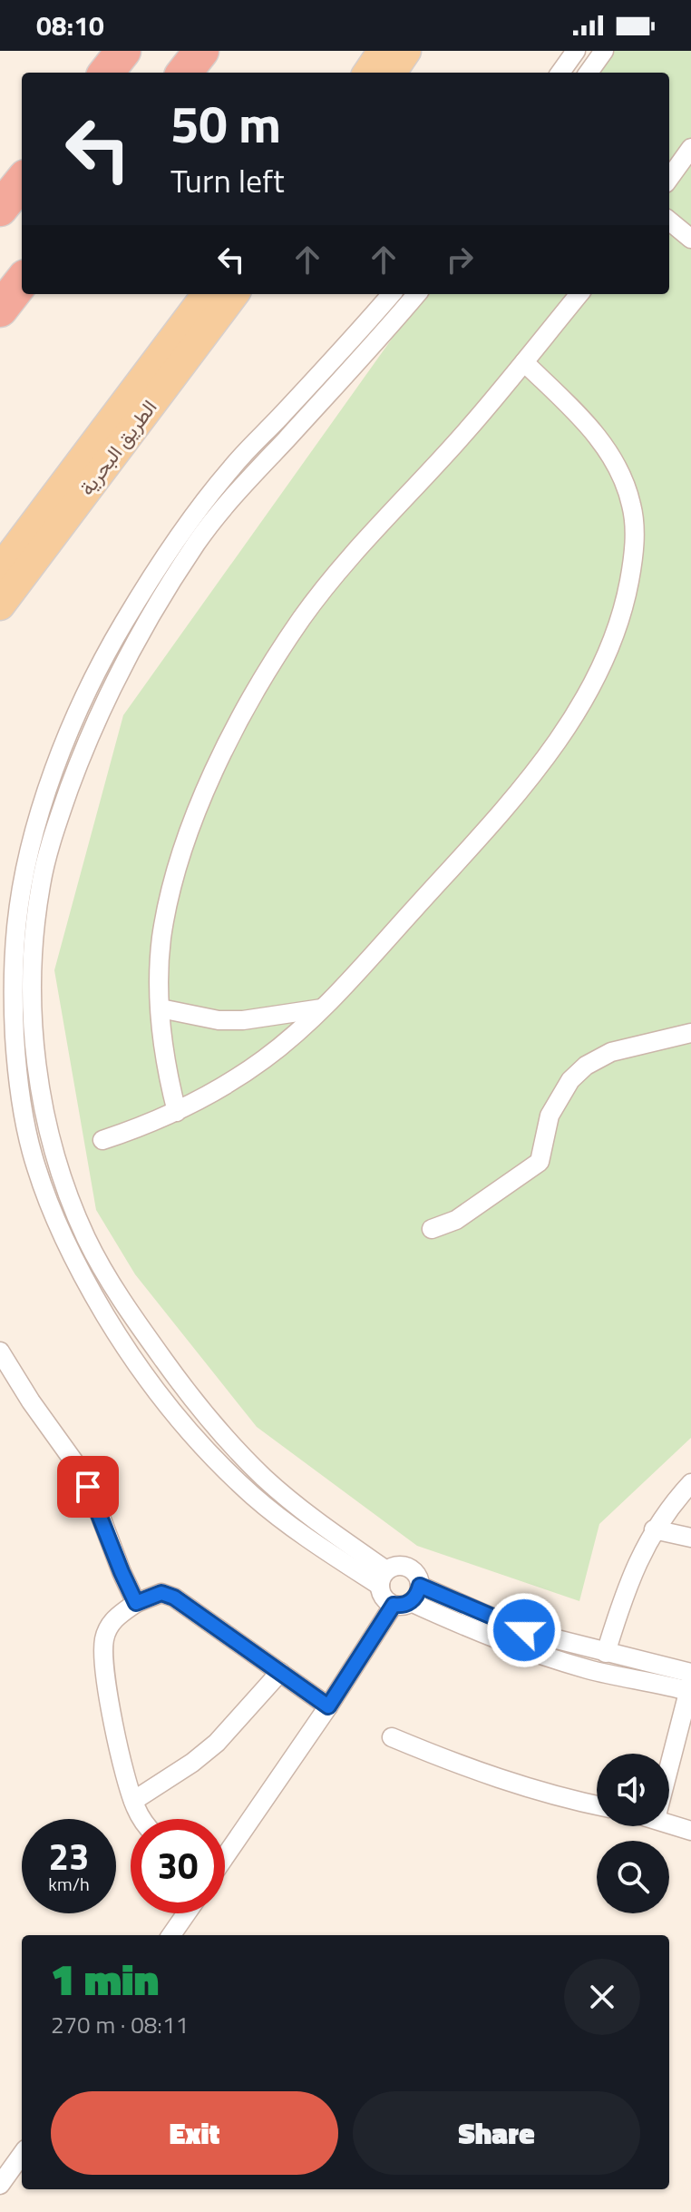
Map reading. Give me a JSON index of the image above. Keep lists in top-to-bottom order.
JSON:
{
  "streets": {
    "main road": ["الطريق البحرية"]
  },
  "page": {
    "status": "08:10",
    "turn": ["50 m", "Turn left"],
    "speed": "23 km/h",
    "limit": "30",
    "heading": ["1 min", "270 m · 08:11"],
    "buttons": ["Exit", "Share"]
  }
}
